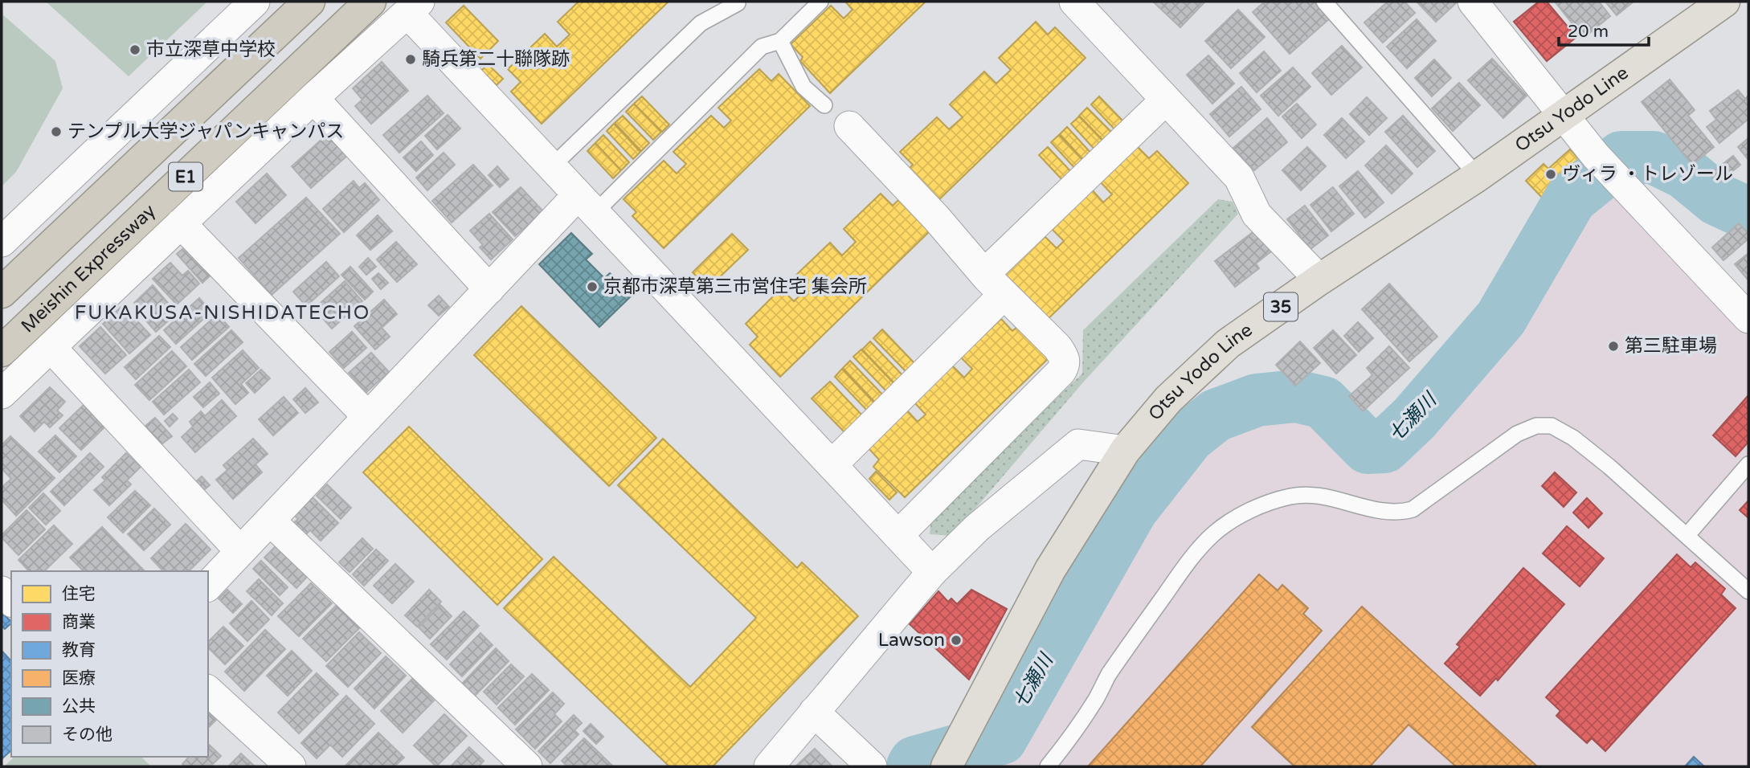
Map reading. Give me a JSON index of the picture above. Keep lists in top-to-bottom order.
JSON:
{
  "streets": {
    "highway": ["E1", "Meishin Expressway"],
    "main road": ["Otsu Yodo Line", "35"]
  },
  "districts": ["FUKAKUSA-NISHIDATECHO"],
  "water": ["七瀬川"],
  "places": [
    "市立深草中学校",
    "騎兵第二十聯隊跡",
    "テンプル大学ジャパンキャンパス",
    "ヴィラ ・トレゾール",
    "京都市深草第三市営住宅 集会所",
    "第三駐車場",
    "Lawson"
  ],
  "legend": [
    "住宅",
    "商業",
    "教育",
    "医療",
    "公共",
    "その他"
  ],
  "scale_bar": "20 m"
}
